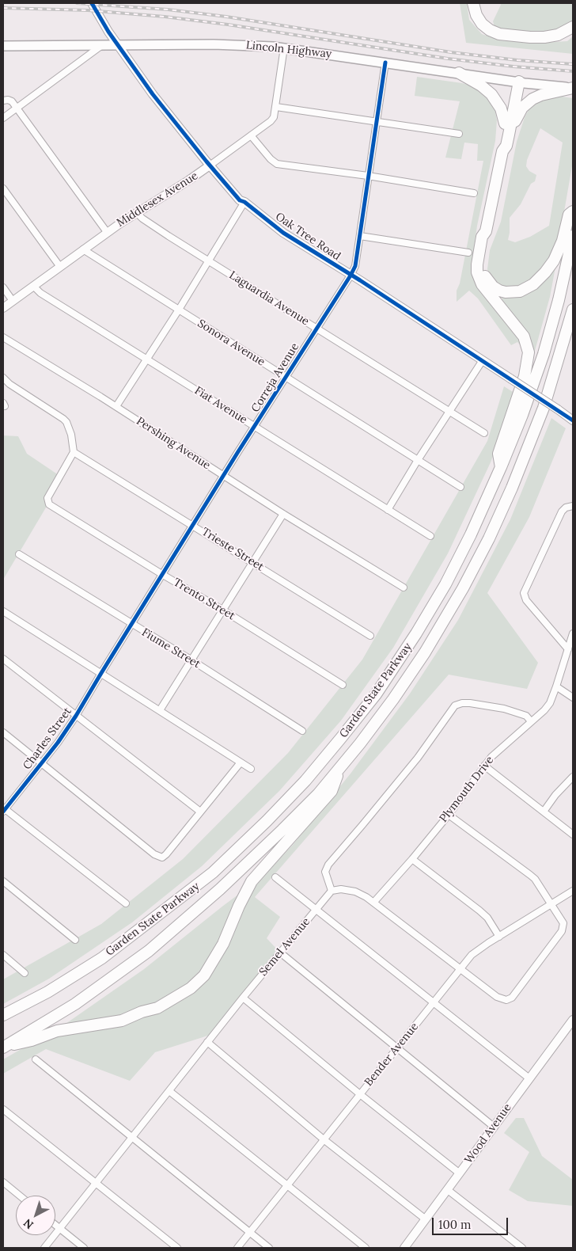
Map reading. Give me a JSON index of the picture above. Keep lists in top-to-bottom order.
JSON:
{
  "streets": {
    "highway": ["Garden State Parkway"],
    "main road": ["Lincoln Highway"],
    "street": [
      "Middlesex Avenue",
      "Oak Tree Road",
      "Laguardia Avenue",
      "Sonora Avenue",
      "Correja Avenue",
      "Fiat Avenue",
      "Pershing Avenue",
      "Trieste Street",
      "Trento Street",
      "Fiume Street",
      "Charles Street",
      "Plymouth Drive",
      "Semel Avenue",
      "Bender Avenue",
      "Wood Avenue"
    ]
  },
  "crossings": [
    ["Lincoln Highway", "Middlesex Avenue"],
    ["Lincoln Highway", "Oak Tree Road"],
    ["Lincoln Highway", "Correja Avenue"],
    ["Middlesex Avenue", "Oak Tree Road"],
    ["Middlesex Avenue", "Laguardia Avenue"],
    ["Middlesex Avenue", "Sonora Avenue"],
    ["Middlesex Avenue", "Fiat Avenue"],
    ["Oak Tree Road", "Correja Avenue"],
    ["Laguardia Avenue", "Correja Avenue"],
    ["Sonora Avenue", "Correja Avenue"],
    ["Correja Avenue", "Fiat Avenue"],
    ["Correja Avenue", "Pershing Avenue"],
    ["Correja Avenue", "Trieste Street"],
    ["Correja Avenue", "Trento Street"],
    ["Correja Avenue", "Fiume Street"],
    ["Correja Avenue", "Charles Street"],
    ["Trieste Street", "Trento Street"]
  ],
  "scale_bar": "100 m",
  "north": "bottom left"
}
